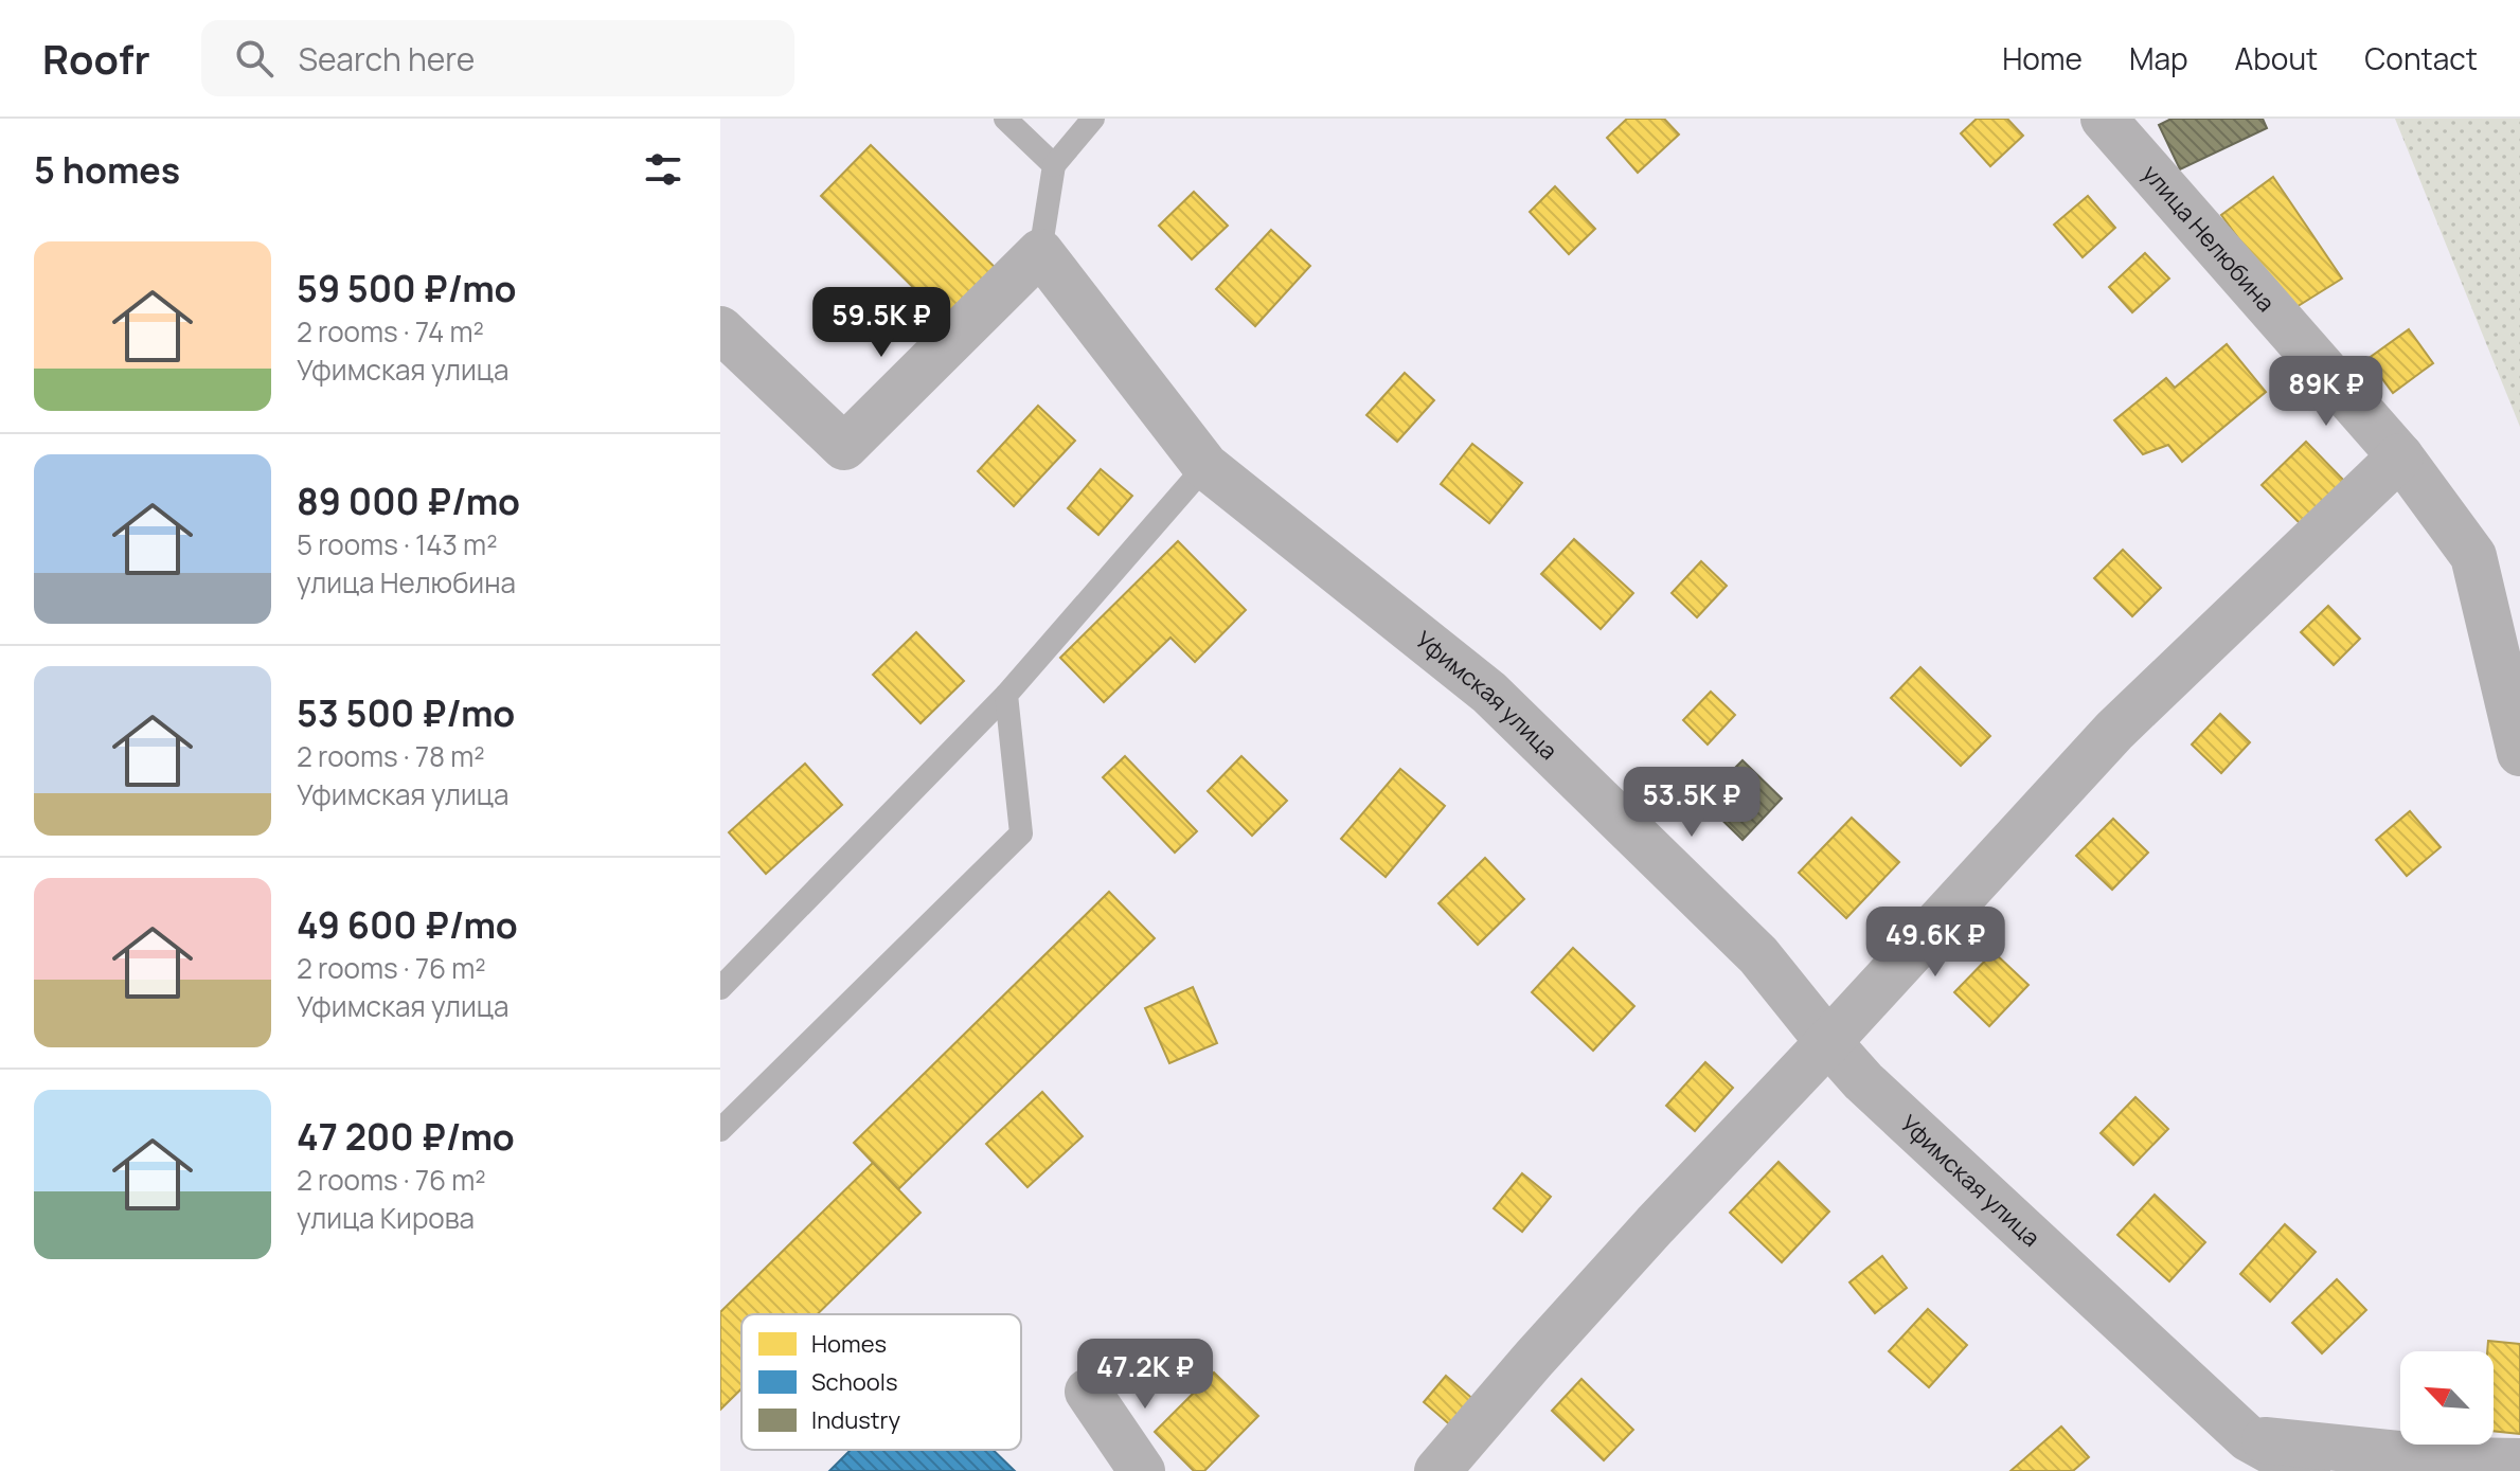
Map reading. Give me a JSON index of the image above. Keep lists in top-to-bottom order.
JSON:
{
  "streets": {
    "street": ["улица Нелюбина", "Уфимская улица"]
  },
  "legend": ["Homes", "Schools", "Industry"],
  "north": "top left",
  "page": {
    "header": "Roofr",
    "search": "Search here",
    "nav": [
      "Home",
      "Map",
      "About",
      "Contact"
    ],
    "heading": "5 homes",
    "list": [
      {
        "name": "59 500 ₽/mo",
        "note": "2 rooms · 74 m² · Уфимская улица"
      },
      {
        "name": "89 000 ₽/mo",
        "note": "5 rooms · 143 m² · улица Нелюбина"
      },
      {
        "name": "53 500 ₽/mo",
        "note": "2 rooms · 78 m² · Уфимская улица"
      },
      {
        "name": "49 600 ₽/mo",
        "note": "2 rooms · 76 m² · Уфимская улица"
      },
      {
        "name": "47 200 ₽/mo",
        "note": "2 rooms · 76 m² · улица Кирова"
      }
    ],
    "price": [
      "59.5K ₽",
      "89K ₽",
      "53.5K ₽",
      "49.6K ₽",
      "47.2K ₽"
    ]
  }
}
